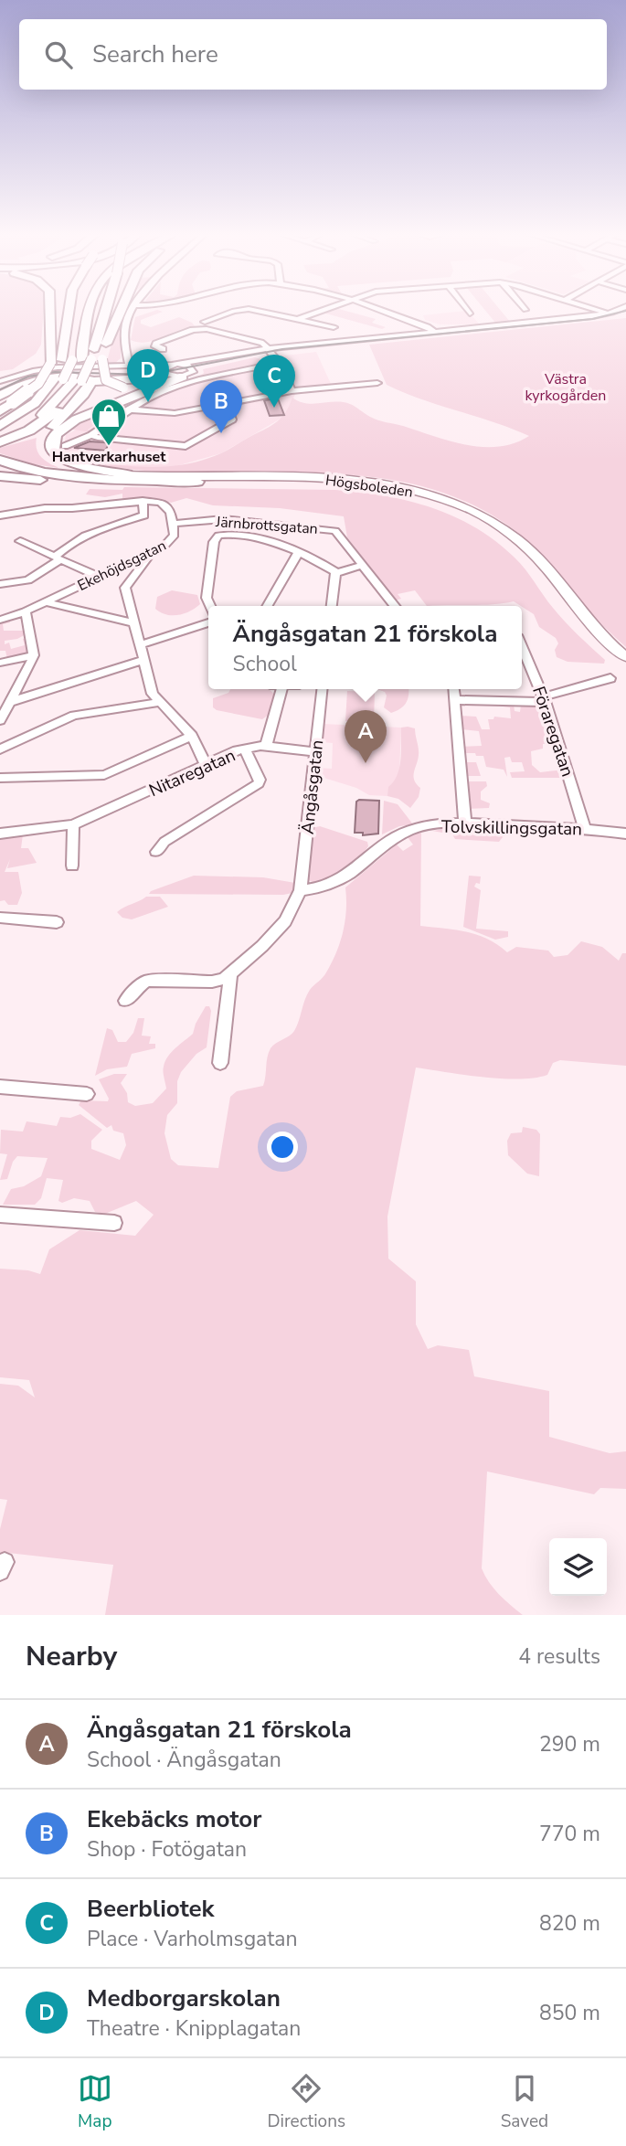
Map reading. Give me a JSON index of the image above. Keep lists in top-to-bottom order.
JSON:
{
  "streets": {
    "main road": ["Högsboleden"],
    "street": [
      "Järnbrottsgatan",
      "Ekehöjdsgatan",
      "Föraregatan",
      "Nitaregatan",
      "Ängåsgatan",
      "Tolvskillingsgatan"
    ]
  },
  "crossings": [
    ["Järnbrottsgatan", "Ekehöjdsgatan"],
    ["Föraregatan", "Tolvskillingsgatan"],
    ["Nitaregatan", "Ängåsgatan"],
    ["Ängåsgatan", "Tolvskillingsgatan"]
  ],
  "parks": ["Västra kyrkogården"],
  "places": {
    "shop": ["Hantverkarhuset"]
  },
  "page": {
    "search": "Search here",
    "pins": [
      "D",
      "C",
      "B",
      "A"
    ],
    "popup": ["Ängåsgatan 21 förskola", "School"],
    "heading": ["Nearby", "4 results"],
    "list": [
      {
        "mark": "A",
        "name": "Ängåsgatan 21 förskola",
        "note": "School · Ängåsgatan",
        "value": "290 m"
      },
      {
        "mark": "B",
        "name": "Ekebäcks motor",
        "note": "Shop · Fotögatan",
        "value": "770 m"
      },
      {
        "mark": "C",
        "name": "Beerbliotek",
        "note": "Place · Varholmsgatan",
        "value": "820 m"
      },
      {
        "mark": "D",
        "name": "Medborgarskolan",
        "note": "Theatre · Knipplagatan",
        "value": "850 m"
      }
    ],
    "nav": ["Map", "Directions", "Saved"]
  }
}
